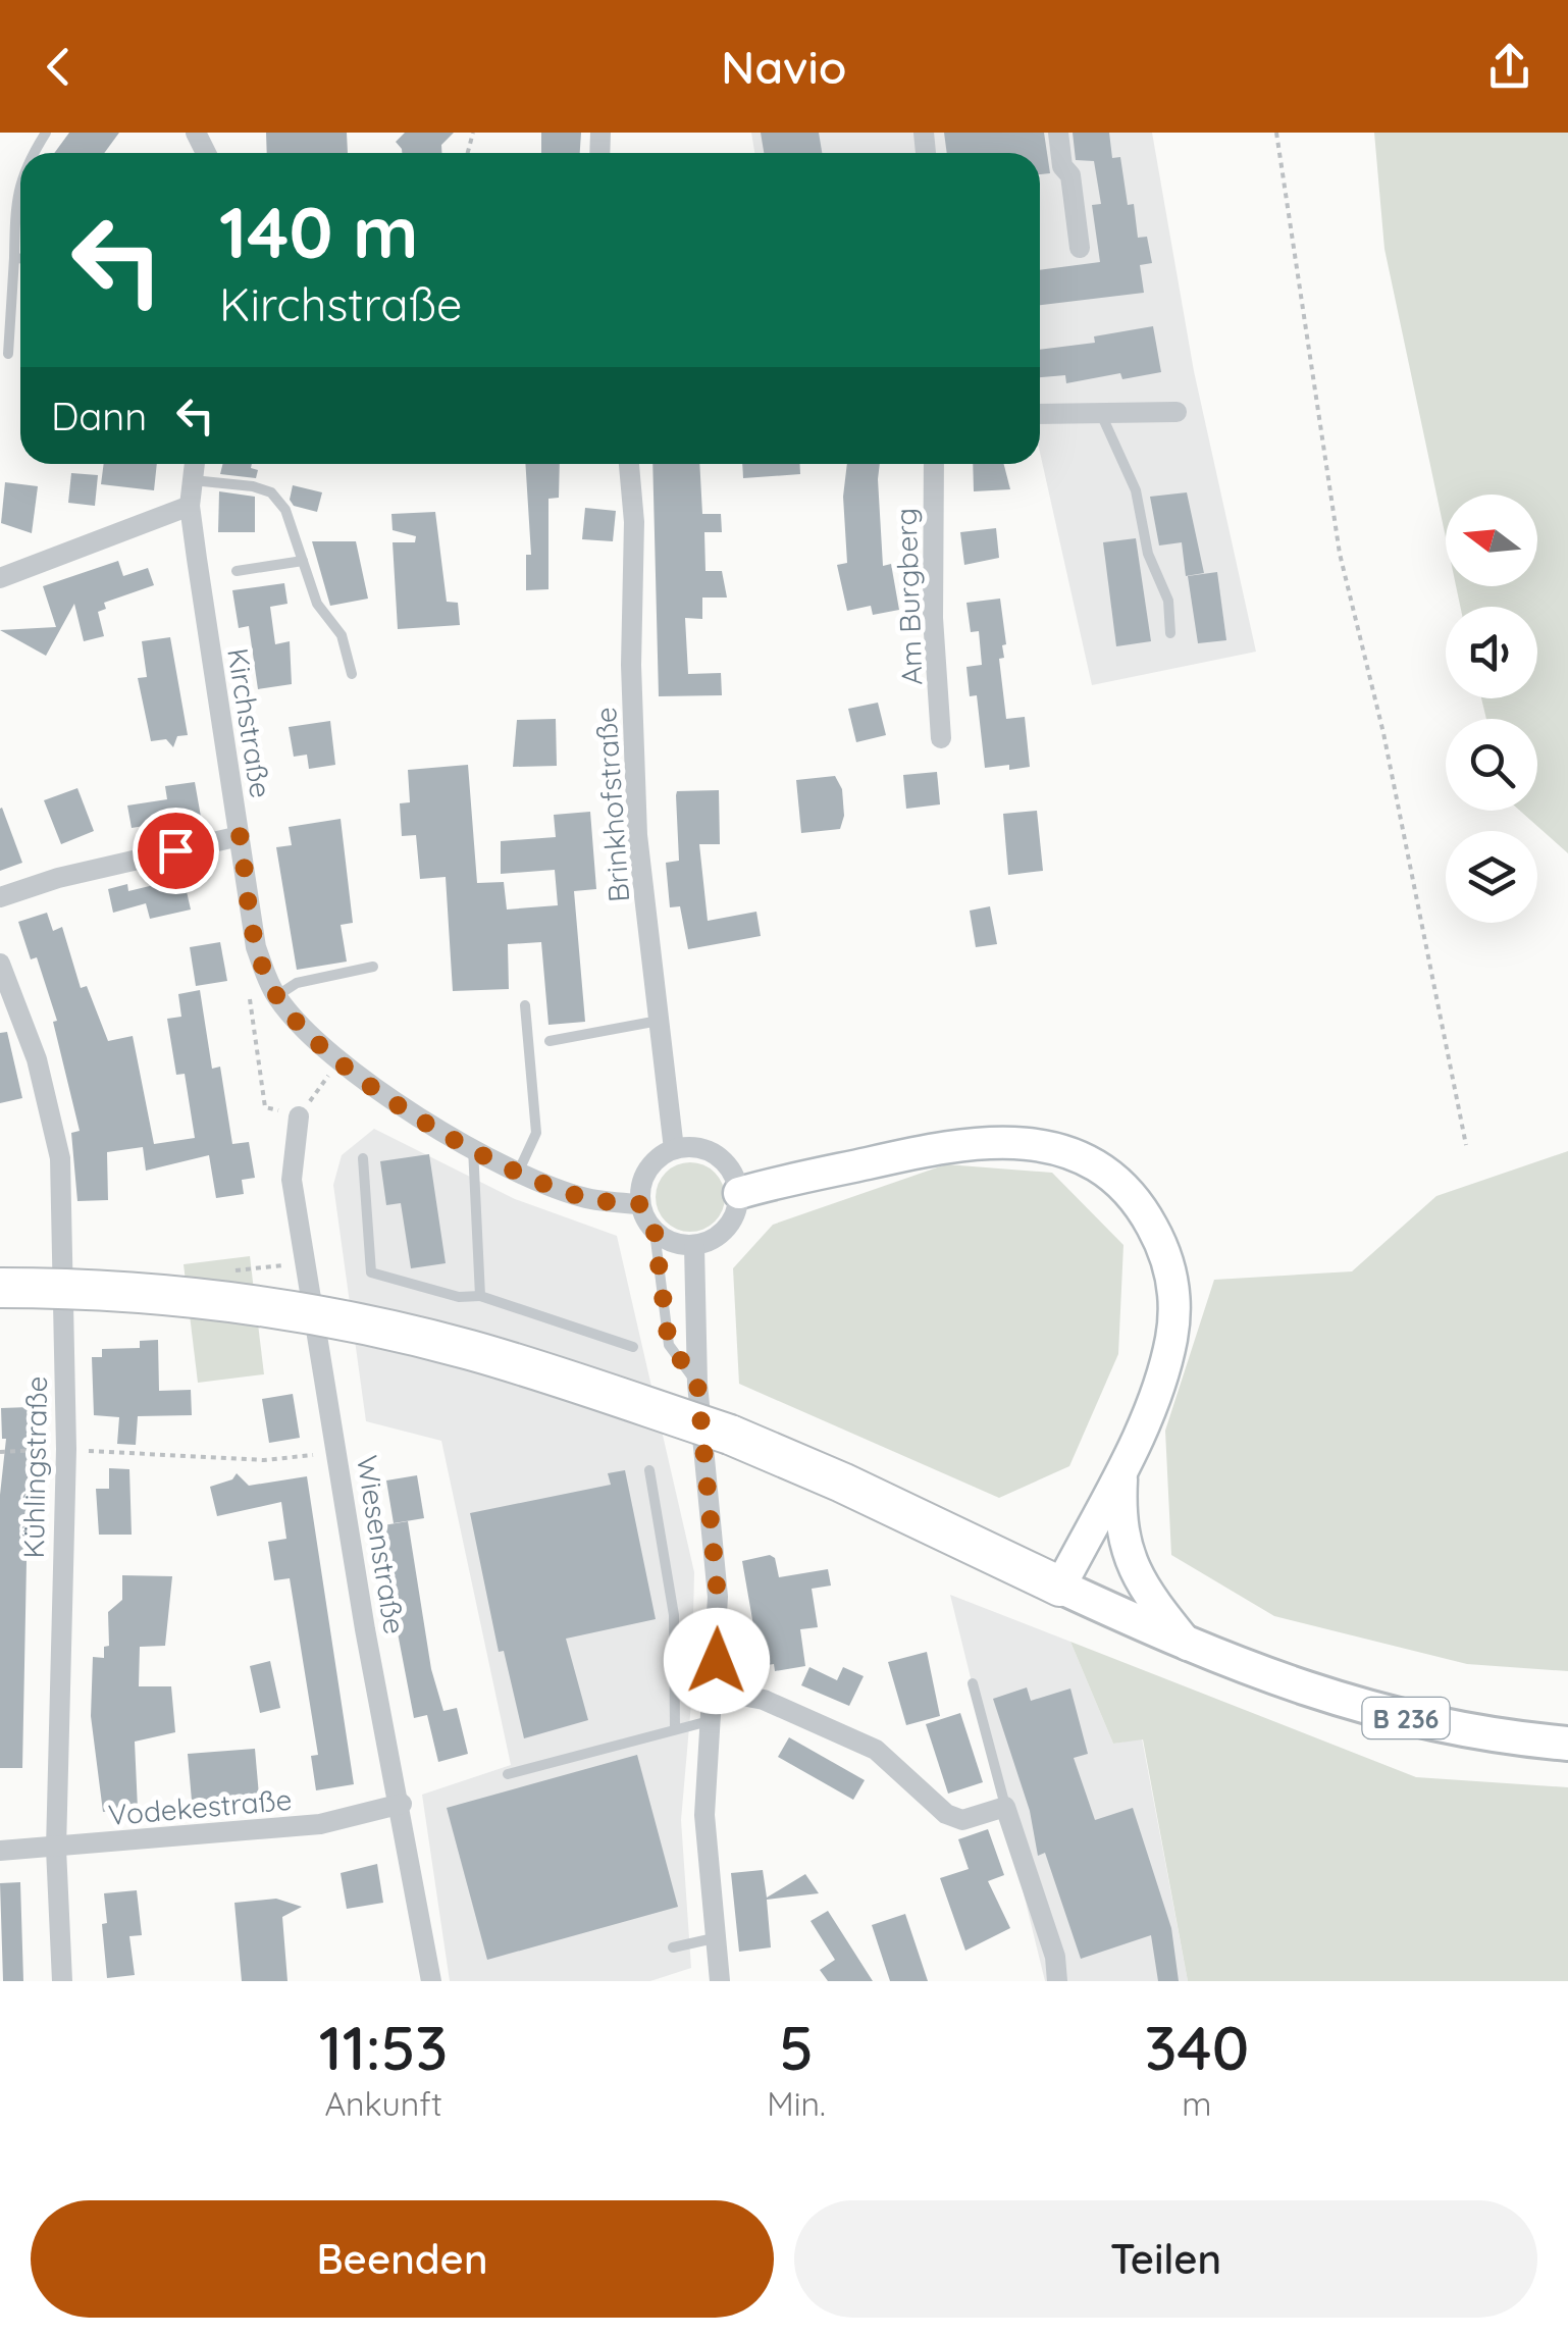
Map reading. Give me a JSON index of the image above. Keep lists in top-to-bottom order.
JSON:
{
  "streets": {
    "highway": ["B 236"],
    "street": [
      "Am Burgberg",
      "Kirchstraße",
      "Brinkhofstraße",
      "Kühlingstraße",
      "Wiesenstraße",
      "Vodekestraße"
    ]
  },
  "crossings": [
    ["Kirchstraße", "Brinkhofstraße"],
    ["Kühlingstraße", "Vodekestraße"],
    ["Wiesenstraße", "Vodekestraße"]
  ],
  "north": "left",
  "page": {
    "header": "Navio",
    "turn": ["140 m", "Kirchstraße"],
    "then": "Dann",
    "eta": [
      "11:53",
      "Ankunft",
      "5",
      "Min.",
      "340",
      "m"
    ],
    "buttons": ["Beenden", "Teilen"]
  }
}
